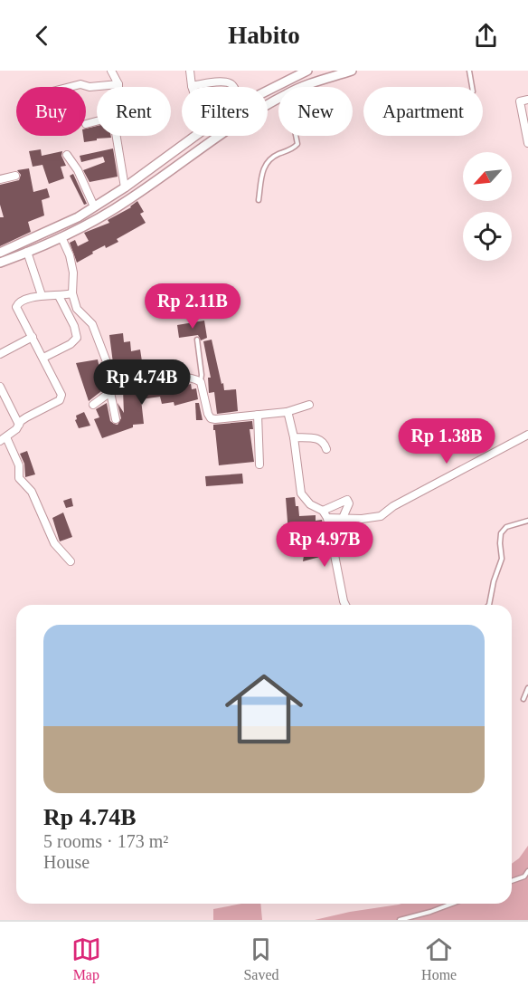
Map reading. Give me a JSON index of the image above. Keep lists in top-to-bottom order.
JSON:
{
  "north": "bottom left",
  "page": {
    "header": "Habito",
    "chip": [
      "Buy",
      "Rent",
      "Filters",
      "New",
      "Apartment"
    ],
    "price": [
      "Rp 2.11B",
      "Rp 4.74B",
      "Rp 1.38B",
      "Rp 4.97B"
    ],
    "list": [
      {
        "name": "Rp 4.74B",
        "note": "5 rooms · 173 m² · House"
      }
    ],
    "tabs": ["Map", "Saved", "Home"]
  }
}
